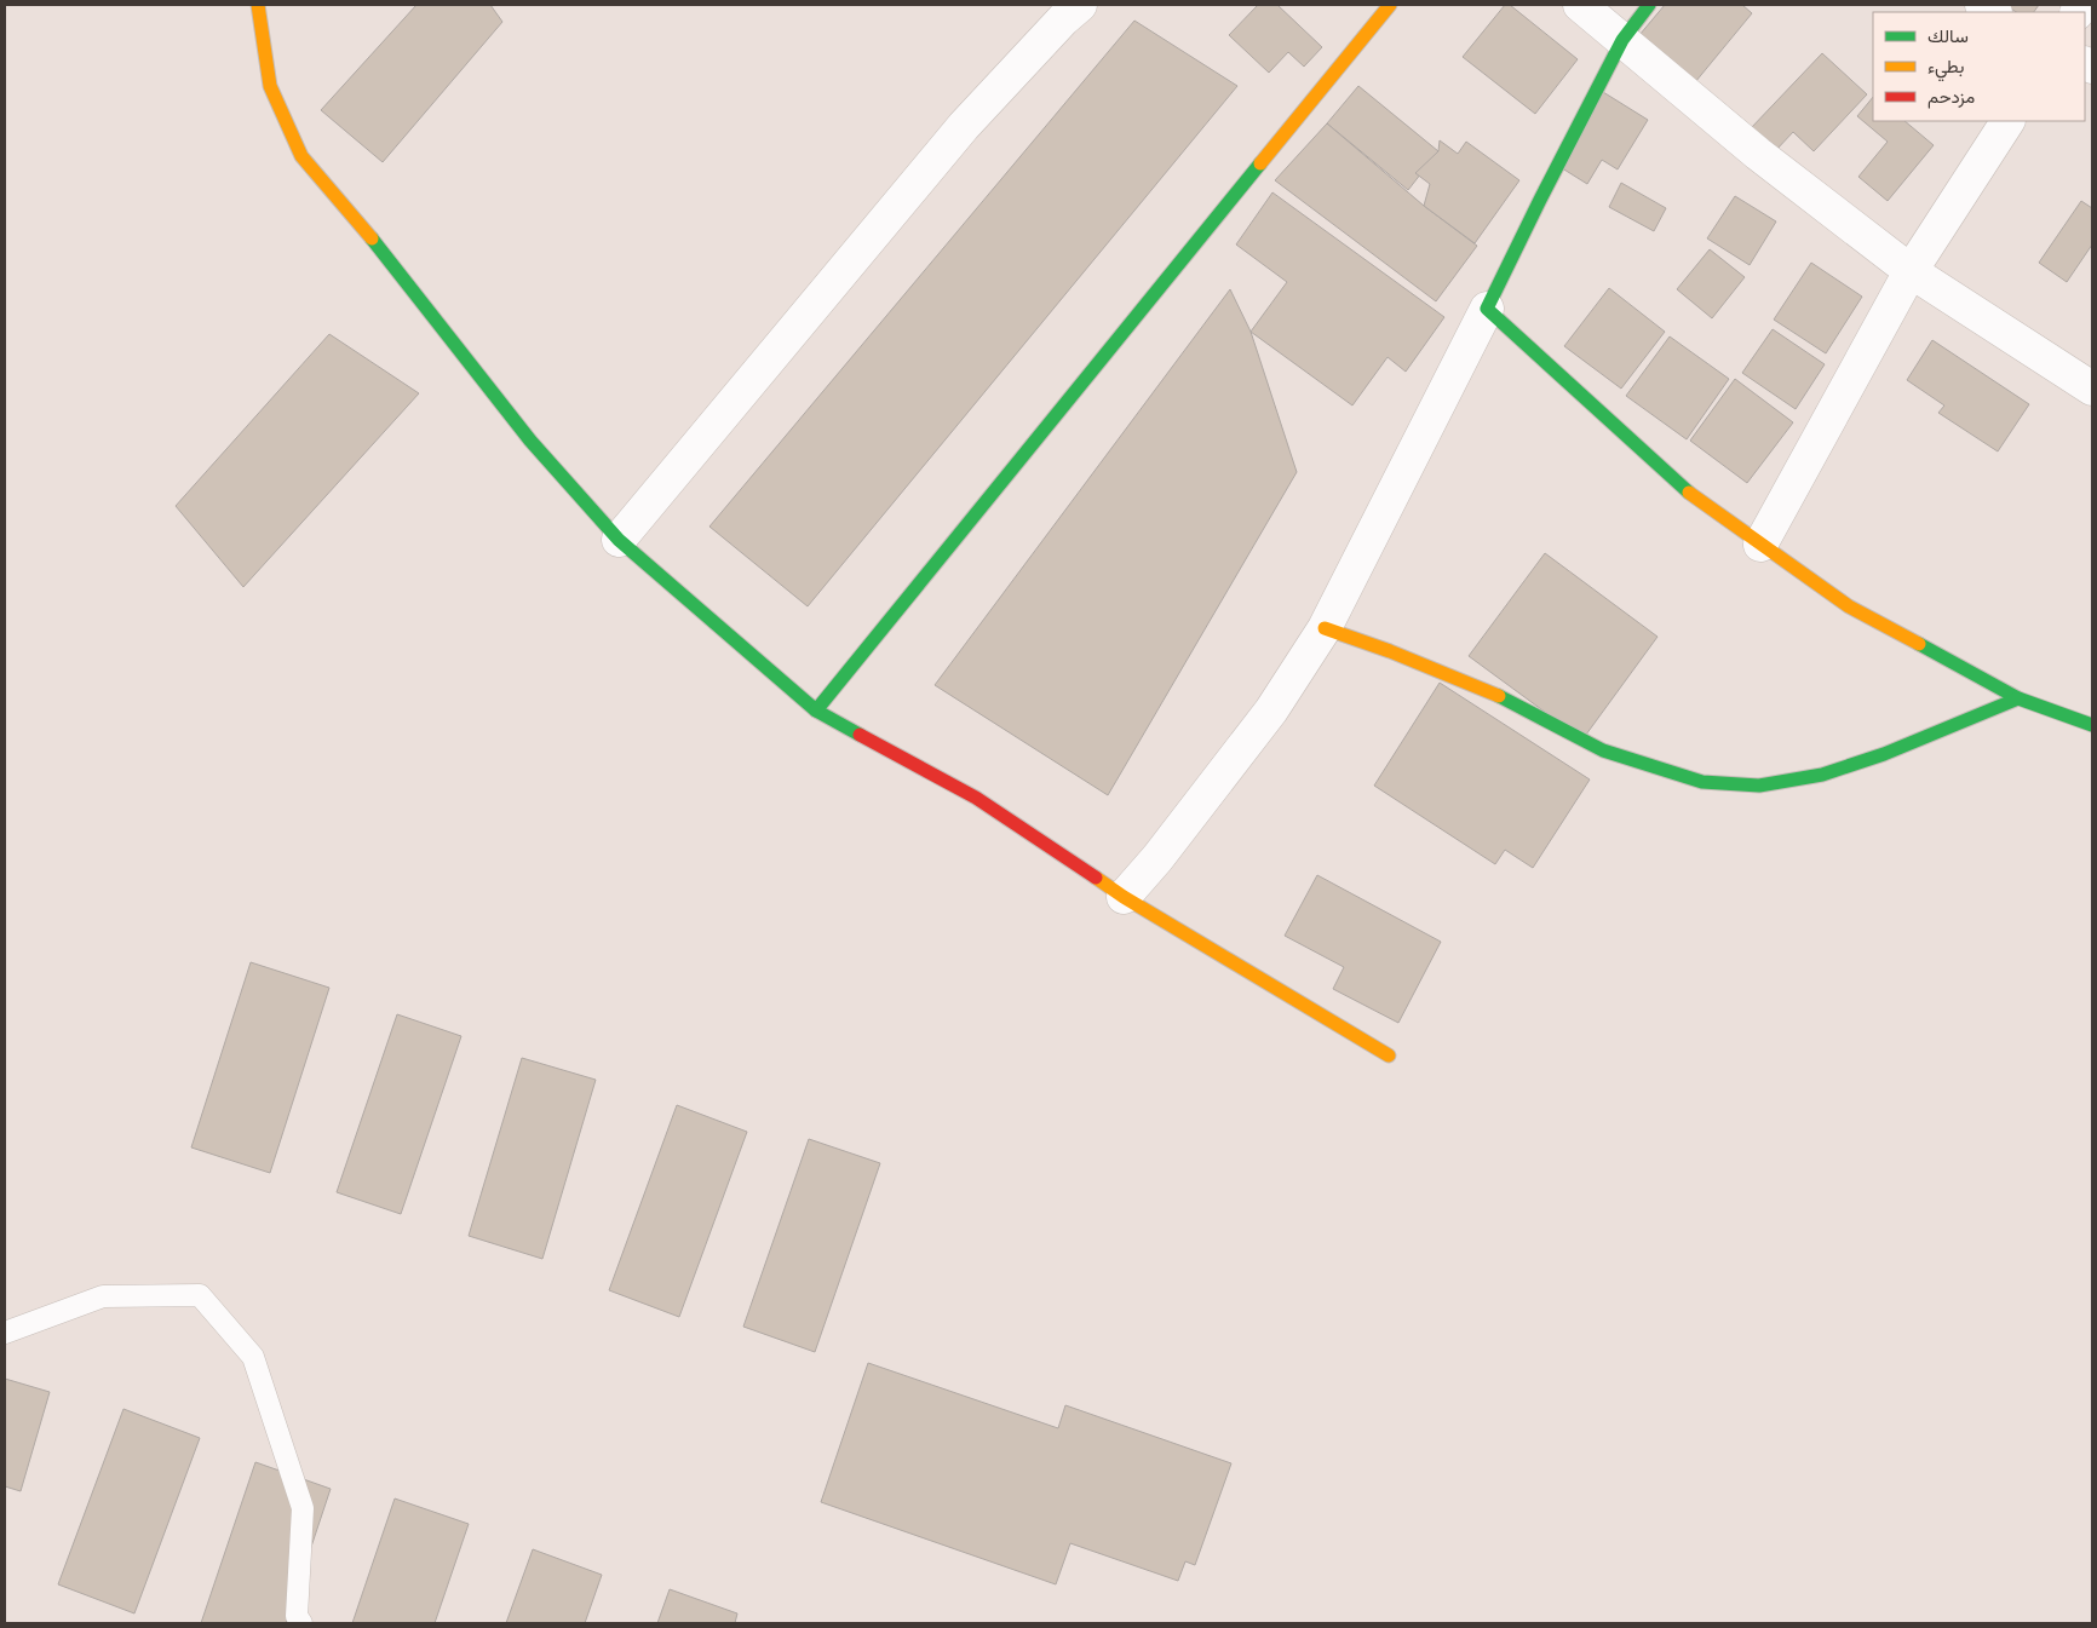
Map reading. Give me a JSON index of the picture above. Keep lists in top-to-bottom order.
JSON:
{
  "legend": ["سالك", "بطيء", "مزدحم"]
}
